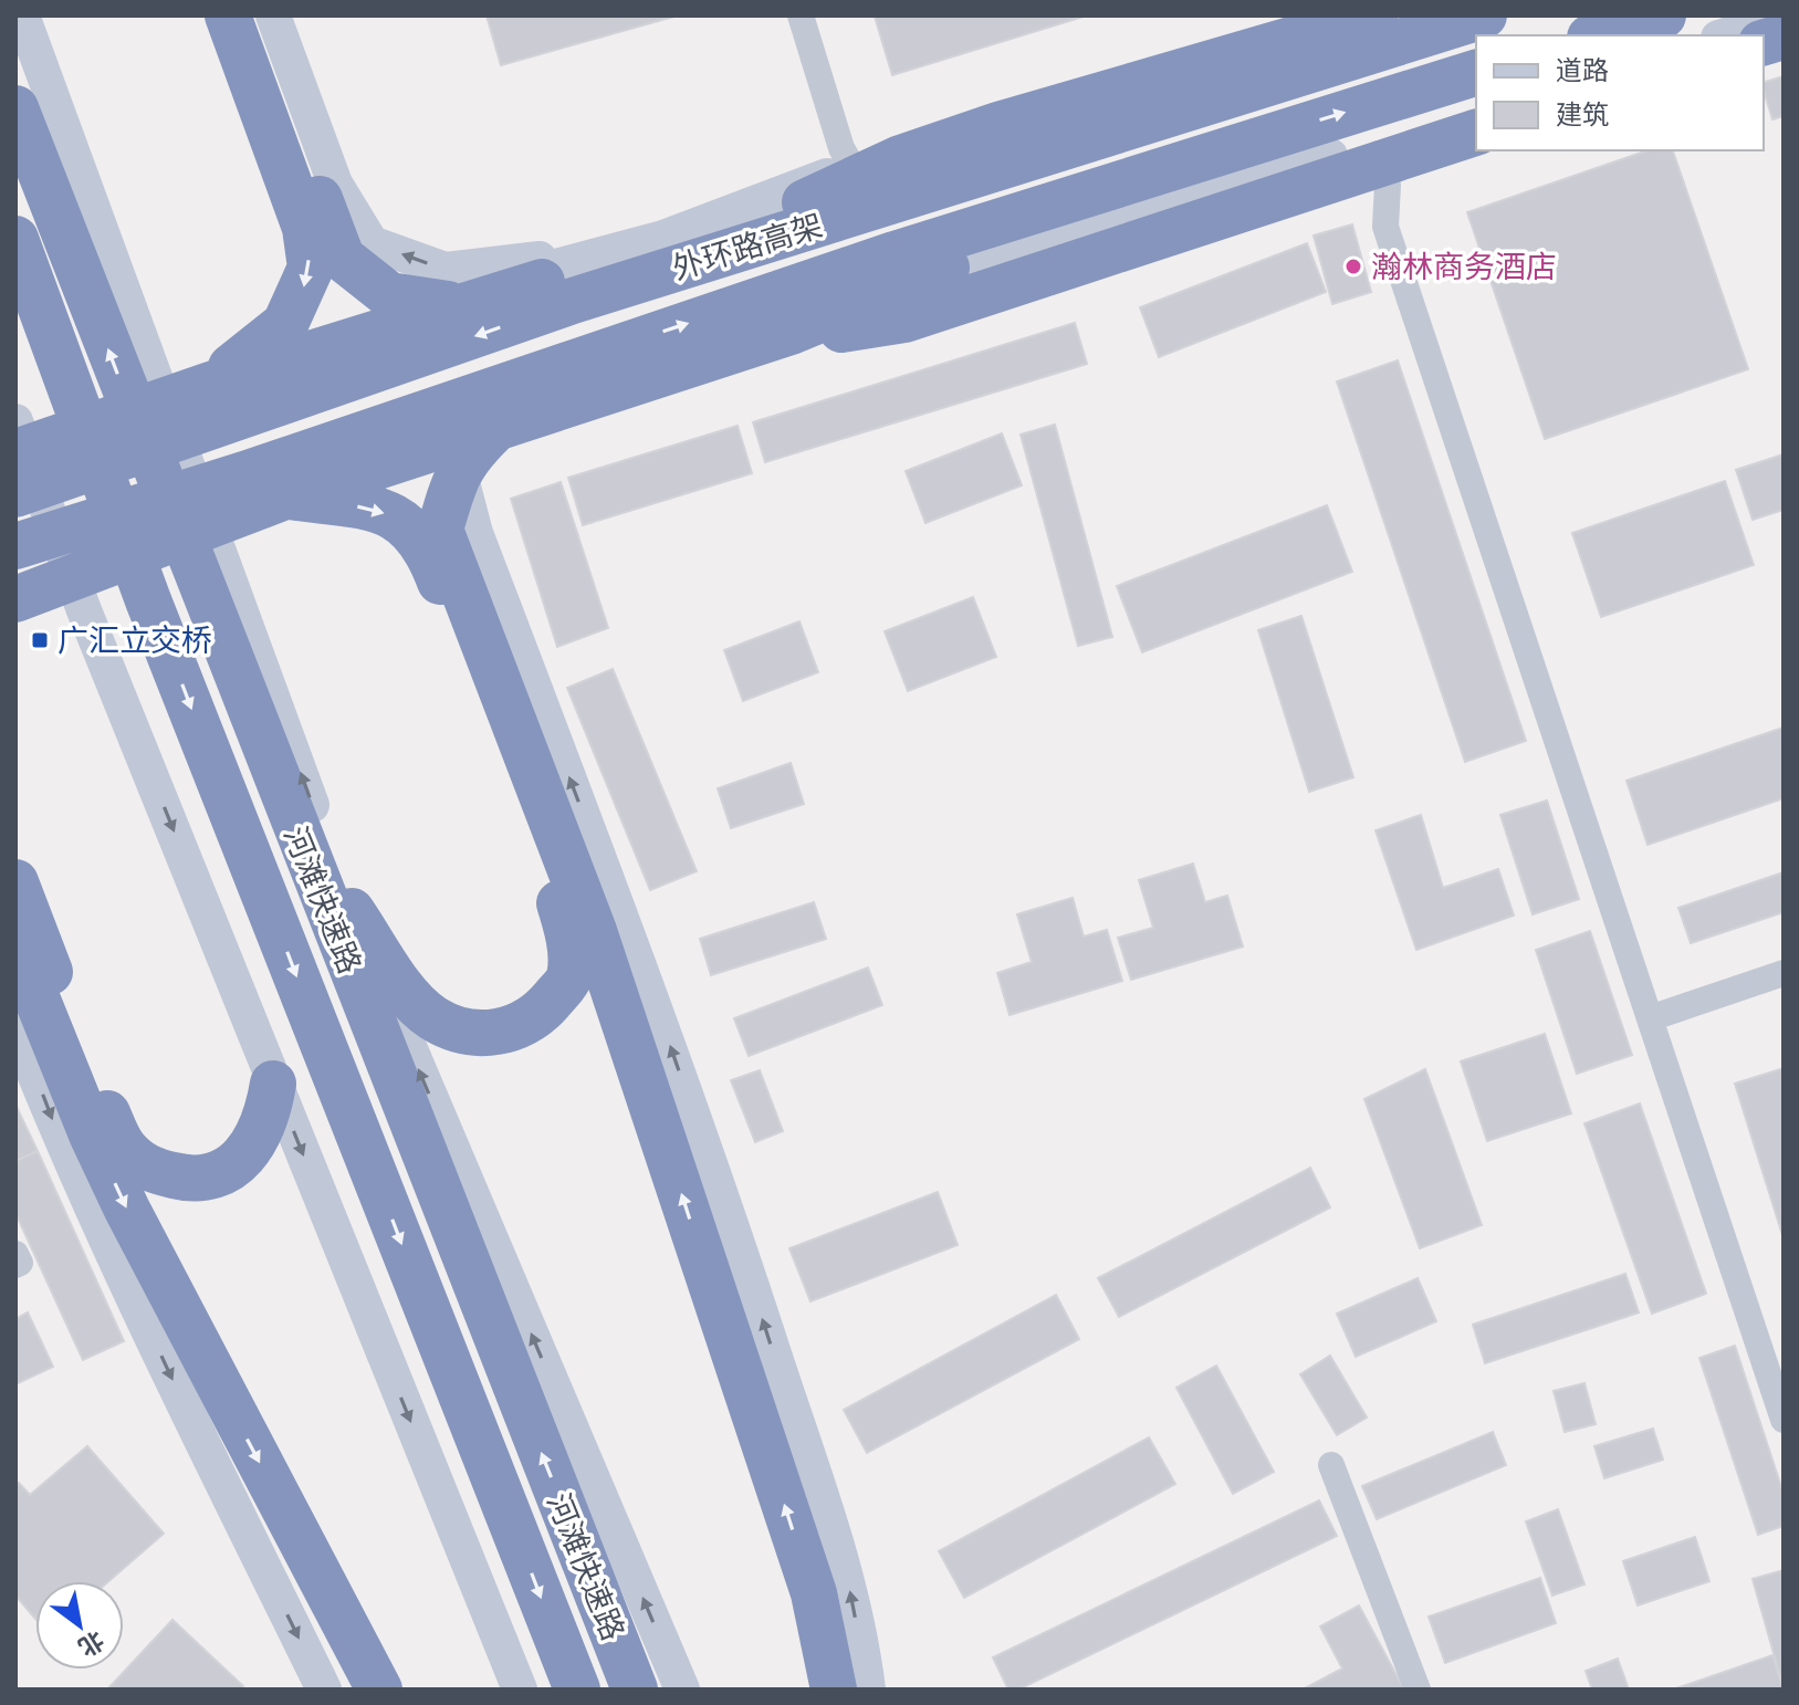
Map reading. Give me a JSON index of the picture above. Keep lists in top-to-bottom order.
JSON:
{
  "streets": {
    "highway": ["外环路高架", "河滩快速路"]
  },
  "places": {
    "other": ["瀚林商务酒店"],
    "transit": ["广汇立交桥"]
  },
  "legend": ["道路", "建筑"],
  "north": "bottom right"
}
